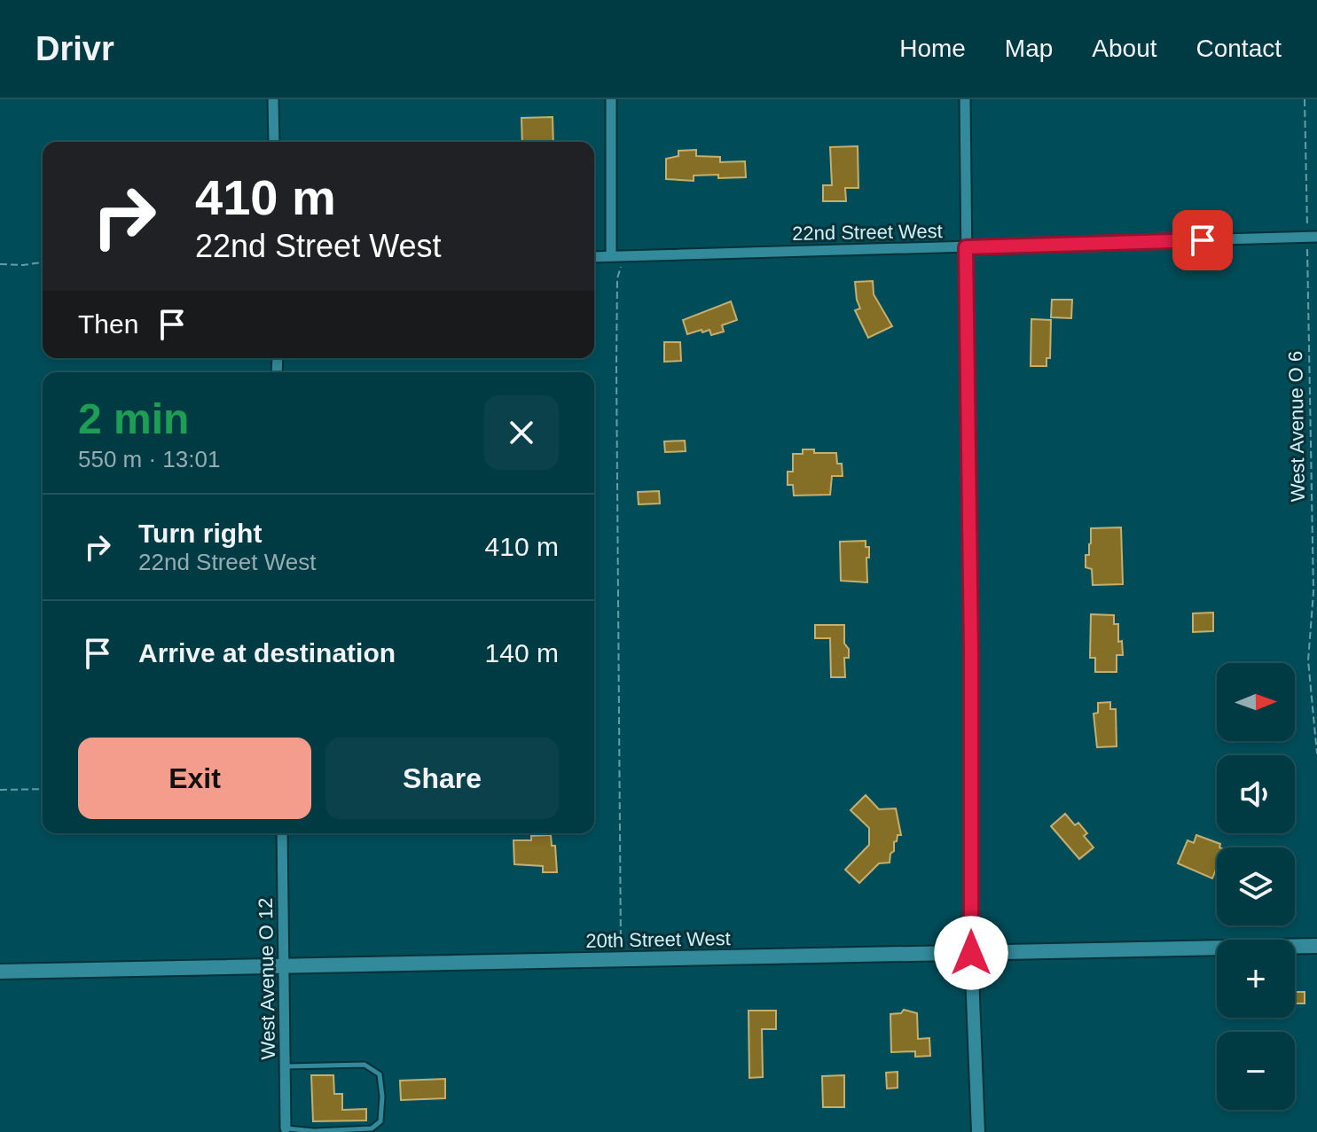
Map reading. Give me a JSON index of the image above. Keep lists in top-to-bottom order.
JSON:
{
  "streets": {
    "main road": ["20th Street West"],
    "street": ["22nd Street West", "West Avenue O 12"],
    "path": ["West Avenue O 6"]
  },
  "crossings": [
    ["22nd Street West", "West Avenue O 6"],
    ["20th Street West", "West Avenue O 12"]
  ],
  "north": "right",
  "page": {
    "header": "Drivr",
    "nav": [
      "Home",
      "Map",
      "About",
      "Contact"
    ],
    "turn": ["410 m", "22nd Street West"],
    "then": "Then",
    "heading": ["2 min", "550 m · 13:01"],
    "list": [
      {
        "name": "Turn right",
        "note": "22nd Street West",
        "value": "410 m"
      },
      {
        "name": "Arrive at destination",
        "value": "140 m"
      }
    ],
    "map_buttons": ["+", "−"],
    "buttons": ["Exit", "Share"]
  }
}
